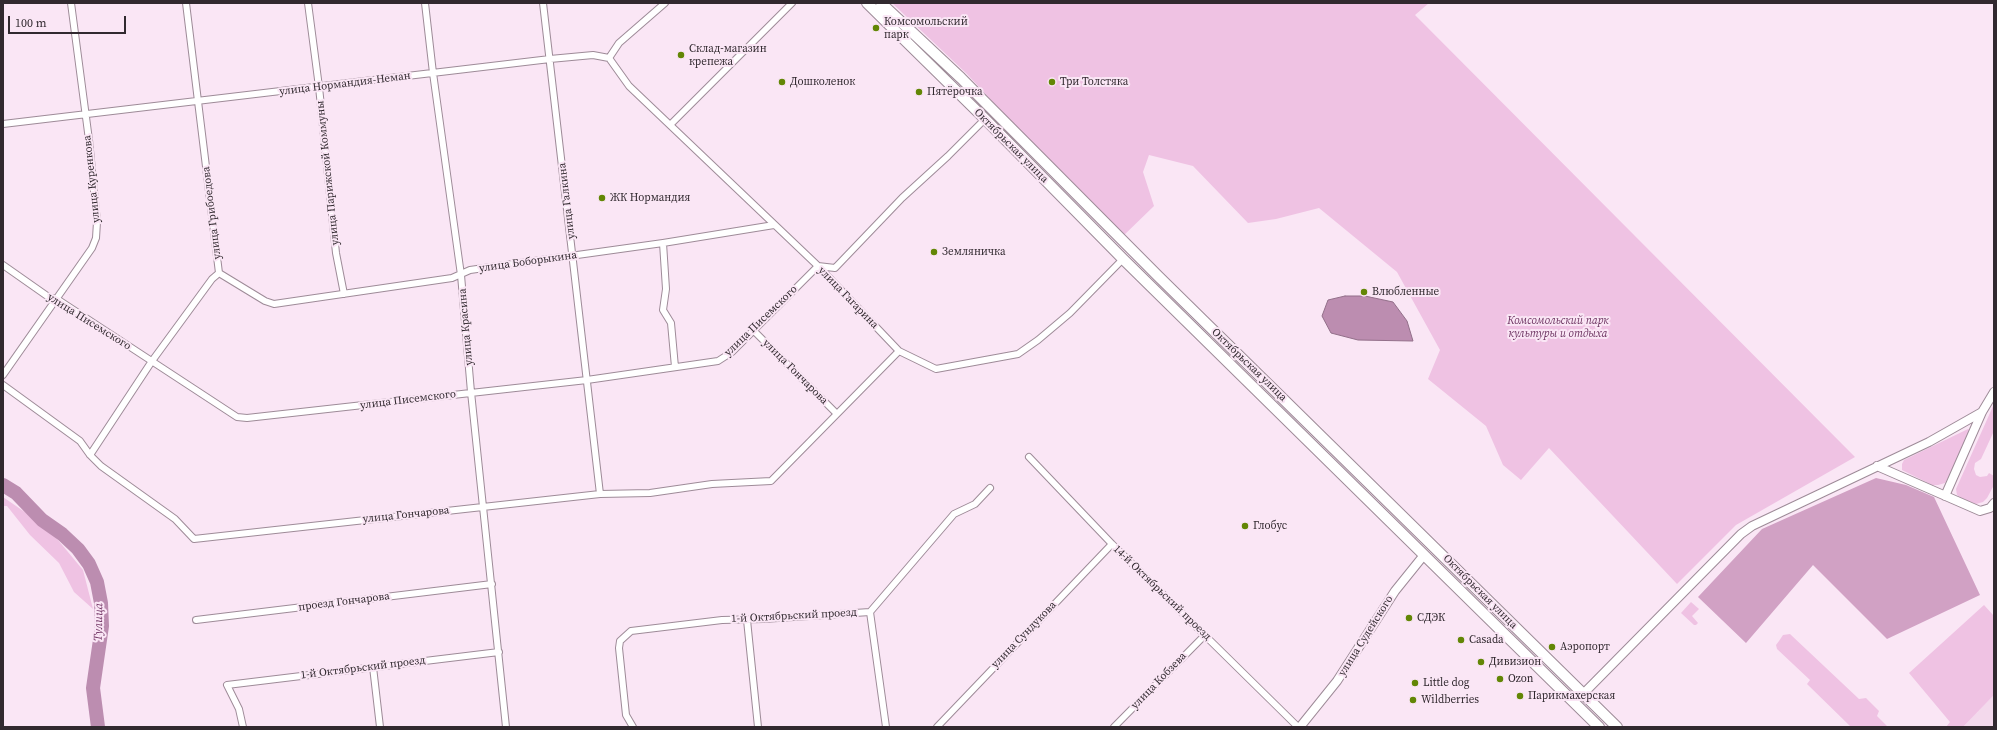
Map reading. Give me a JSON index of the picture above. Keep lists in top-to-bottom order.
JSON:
{
  "streets": {
    "main road": ["Октябрьская улица", "улица Судейского"],
    "street": [
      "улица Нормандия-Неман",
      "улица Парижской Коммуны",
      "улица Куренкова",
      "улица Галкина",
      "улица Грибоедова",
      "улица Боборыкина",
      "улица Гагарина",
      "улица Писемского",
      "улица Красина",
      "улица Гончарова",
      "14-й Октябрьский проезд",
      "проезд Гончарова",
      "1-й Октябрьский проезд",
      "улица Сундукова",
      "улица Кобзева"
    ]
  },
  "crossings": [
    ["улица Нормандия-Неман", "улица Парижской Коммуны"],
    ["улица Нормандия-Неман", "улица Куренкова"],
    ["улица Нормандия-Неман", "улица Галкина"],
    ["улица Нормандия-Неман", "улица Грибоедова"],
    ["улица Нормандия-Неман", "улица Гагарина"],
    ["улица Нормандия-Неман", "улица Красина"],
    ["Октябрьская улица", "улица Гагарина"],
    ["Октябрьская улица", "улица Судейского"],
    ["улица Парижской Коммуны", "улица Боборыкина"],
    ["улица Куренкова", "улица Писемского"],
    ["улица Галкина", "улица Боборыкина"],
    ["улица Галкина", "улица Писемского"],
    ["улица Галкина", "улица Гончарова"],
    ["улица Грибоедова", "улица Боборыкина"],
    ["улица Грибоедова", "улица Писемского"],
    ["улица Грибоедова", "улица Гончарова"],
    ["улица Боборыкина", "улица Гагарина"],
    ["улица Боборыкина", "улица Красина"],
    ["улица Гагарина", "улица Писемского"],
    ["улица Гагарина", "улица Гончарова"],
    ["улица Писемского", "улица Красина"],
    ["улица Писемского", "улица Гончарова"],
    ["улица Красина", "улица Гончарова"],
    ["улица Красина", "проезд Гончарова"],
    ["улица Красина", "1-й Октябрьский проезд"],
    ["14-й Октябрьский проезд", "улица Сундукова"],
    ["14-й Октябрьский проезд", "улица Судейского"],
    ["14-й Октябрьский проезд", "улица Кобзева"]
  ],
  "water": ["Тулица"],
  "parks": ["Комсомольский парк культуры и отдыха"],
  "places": [
    "Комсомольский парк",
    "Склад-магазин крепежа",
    "Дошколенок",
    "Три Толстяка",
    "Пятёрочка",
    "ЖК Нормандия",
    "Земляничка",
    "Влюбленные",
    "Глобус",
    "СДЭК",
    "Casada",
    "Аэропорт",
    "Дивизион",
    "Ozon",
    "Little dog",
    "Парикмахерская",
    "Wildberries"
  ],
  "scale_bar": "100 m"
}
